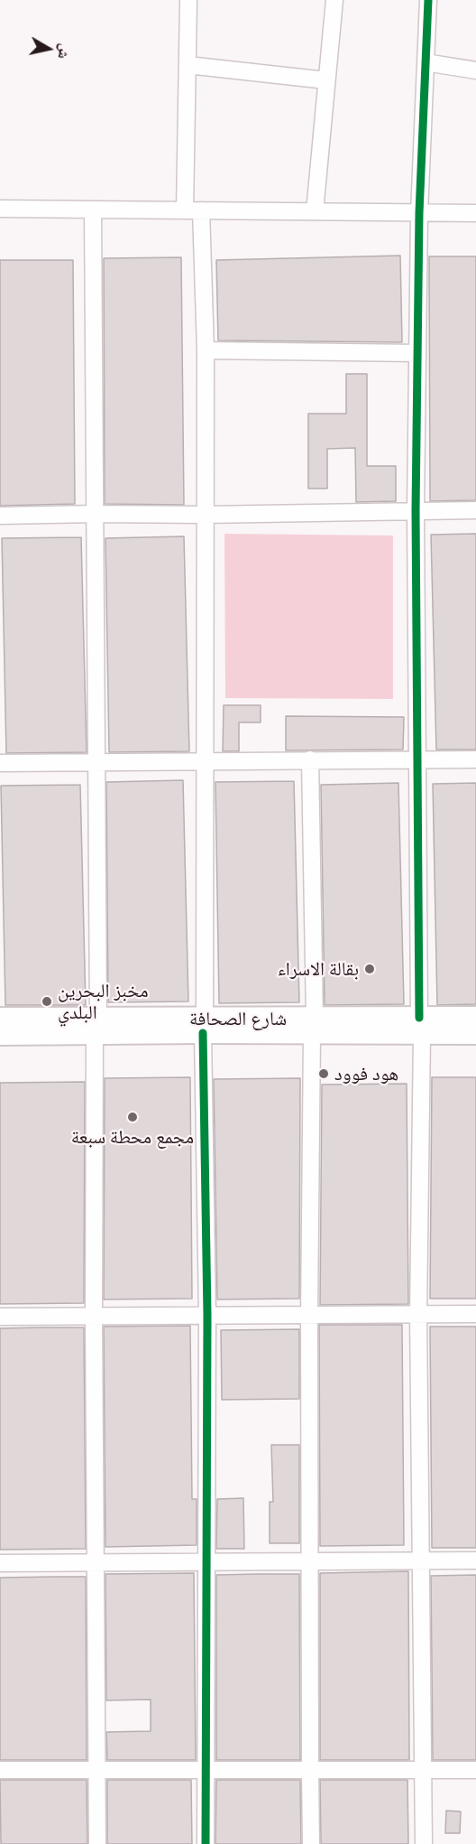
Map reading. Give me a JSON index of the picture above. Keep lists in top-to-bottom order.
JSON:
{
  "streets": {
    "main road": ["شارع الصحافة"]
  },
  "places": [
    "بقالة الاسراء",
    "مخبز البحرين البلدي",
    "هود فوود",
    "مجمع محطة سبعة"
  ],
  "north": "right"
}
